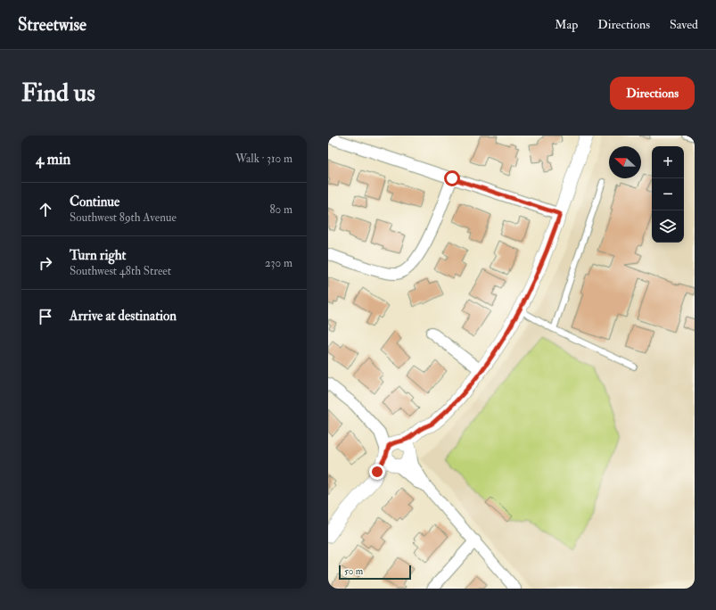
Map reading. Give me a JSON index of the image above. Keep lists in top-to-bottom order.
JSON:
{
  "scale_bar": "50 m",
  "north": "left",
  "page": {
    "header": "Streetwise",
    "nav": ["Map", "Directions", "Saved"],
    "buttons": "Directions",
    "title": "Find us",
    "heading": ["4 min", "Walk · 310 m"],
    "map_buttons": ["+", "−"],
    "list": [
      ["Continue", "Southwest 89th Avenue", "80 m"],
      ["Turn right", "Southwest 48th Street", "230 m"],
      "Arrive at destination"
    ],
    "scale": "50 m"
  }
}
